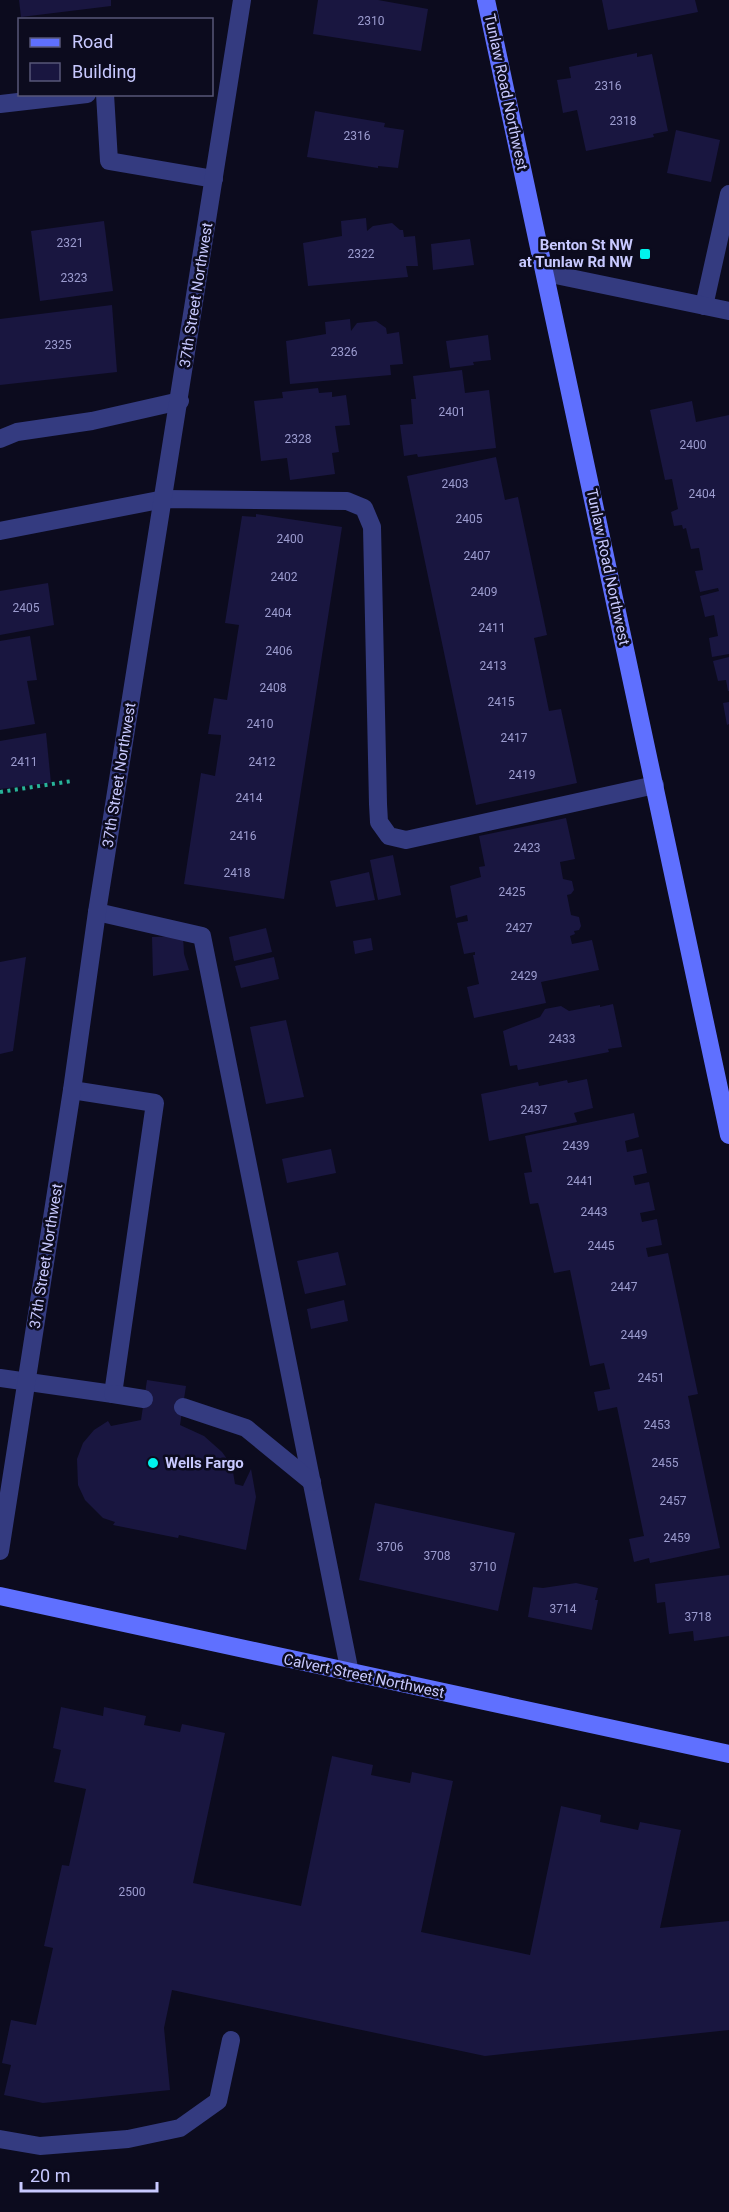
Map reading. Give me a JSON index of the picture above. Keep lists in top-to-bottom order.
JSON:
{
  "streets": {
    "street": ["Tunlaw Road Northwest", "37th Street Northwest", "Calvert Street Northwest"]
  },
  "places": {
    "transit": ["Benton St NW at Tunlaw Rd NW"],
    "other": ["Wells Fargo"]
  },
  "house_numbers": [
    "2310",
    "2316",
    "2318",
    "2316",
    "2321",
    "2322",
    "2323",
    "2325",
    "2326",
    "2401",
    "2328",
    "2400",
    "2403",
    "2404",
    "2405",
    "2400",
    "2407",
    "2402",
    "2409",
    "2405",
    "2404",
    "2411",
    "2406",
    "2413",
    "2408",
    "2415",
    "2410",
    "2417",
    "2411",
    "2412",
    "2419",
    "2414",
    "2416",
    "2423",
    "2418",
    "2425",
    "2427",
    "2429",
    "2433",
    "2437",
    "2439",
    "2441",
    "2443",
    "2445",
    "2447",
    "2449",
    "2451",
    "2453",
    "2455",
    "2457",
    "2459",
    "3706",
    "3708",
    "3710",
    "3714",
    "3718",
    "2500"
  ],
  "legend": ["Road", "Building"],
  "scale_bar": "20 m"
}
